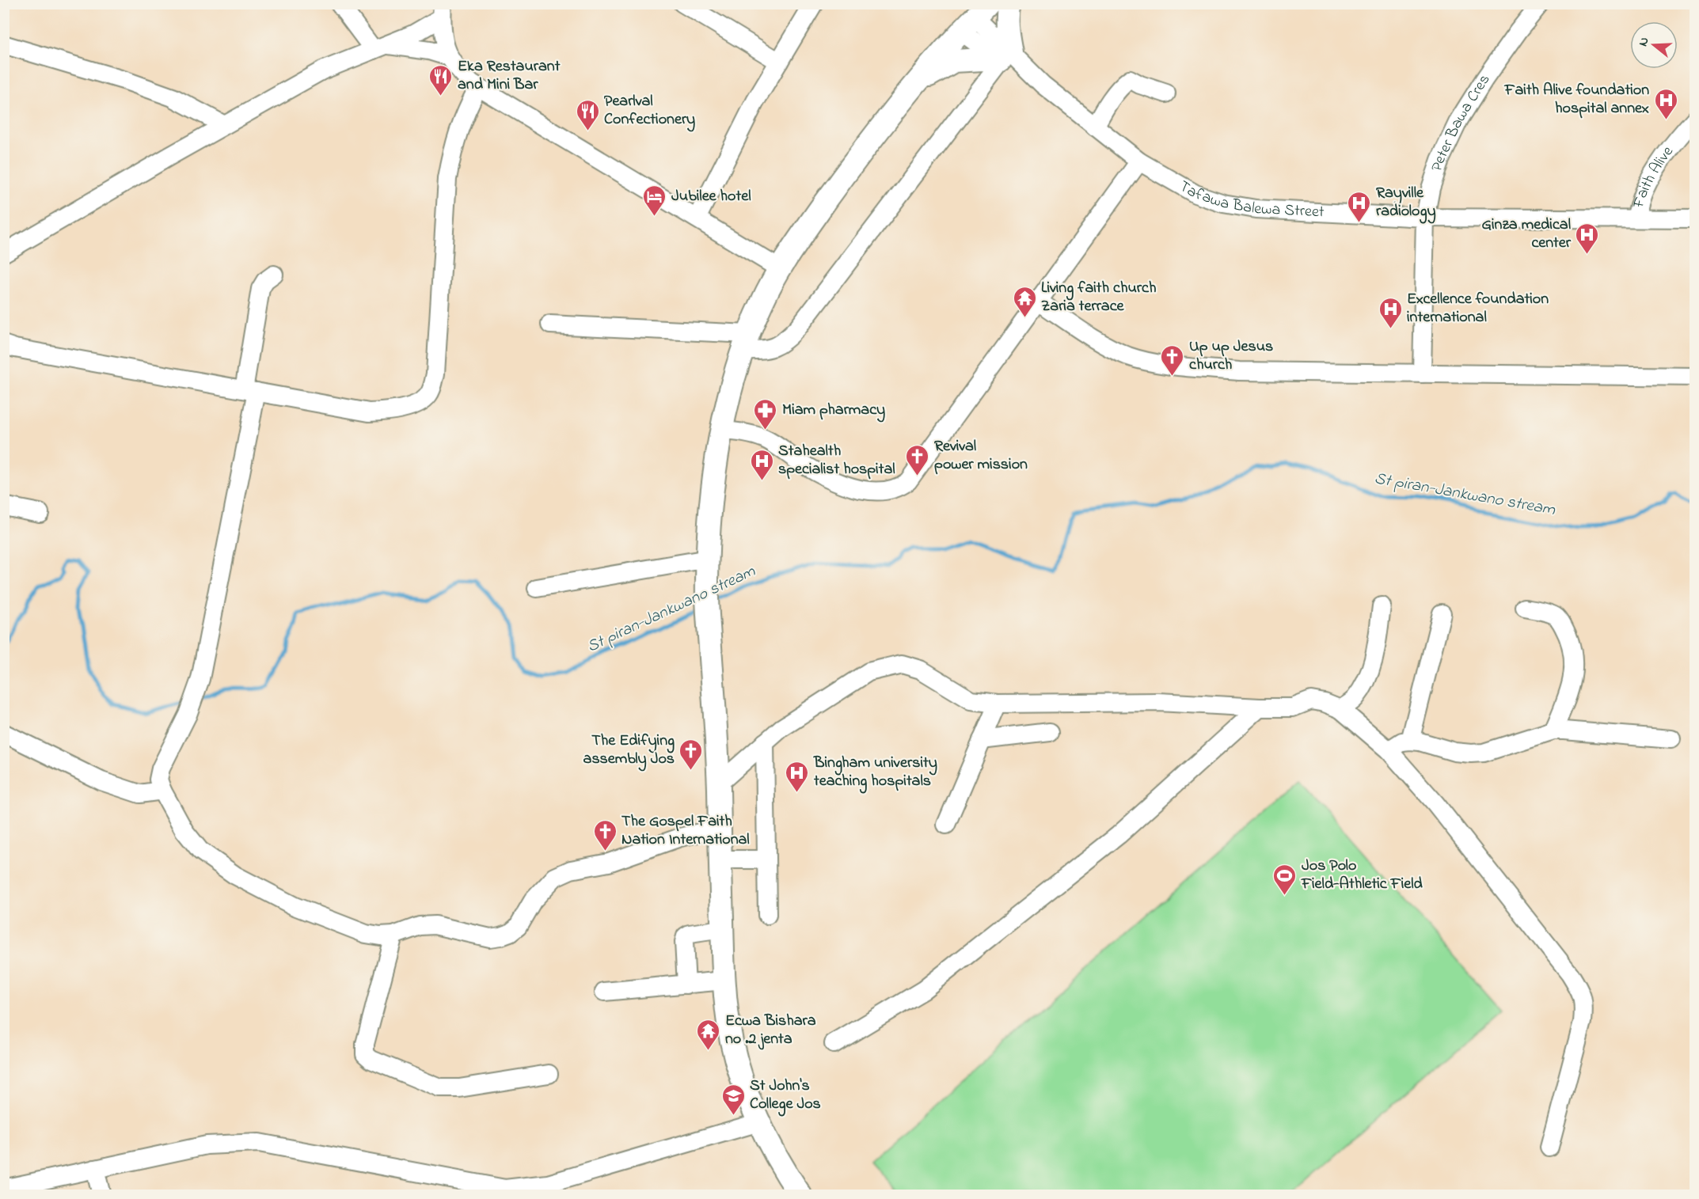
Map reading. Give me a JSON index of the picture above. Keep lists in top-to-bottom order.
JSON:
{
  "streets": {
    "street": ["Peter Bawa Cres", "Faith Alive", "Tafawa Balewa Street"]
  },
  "crossings": [
    ["Peter Bawa Cres", "Tafawa Balewa Street"],
    ["Faith Alive", "Tafawa Balewa Street"]
  ],
  "water": ["St piran-Jankwano stream"],
  "places": {
    "restaurant": ["Eka Restaurant and Mini Bar", "Pearlval Confectionery"],
    "hospital": [
      "Faith Alive foundation hospital annex",
      "Rayville radiology",
      "Ginza medical center",
      "Excellence foundation international",
      "Stahealth specialist hospital",
      "Bingham university teaching hospitals"
    ],
    "hotel": ["Jubilee hotel"],
    "temple": ["Living faith church Zaria terrace", "Ecwa Bishara no .2 jenta"],
    "church": [
      "Up up Jesus church",
      "Revival power mission",
      "The Edifying assembly Jos",
      "The Gospel Faith Nation International"
    ],
    "pharmacy": ["Miam pharmacy"],
    "sports": ["Jos Polo Field-Athletic Field"],
    "school or university": ["St John's College Jos"]
  },
  "north": "left"
}
